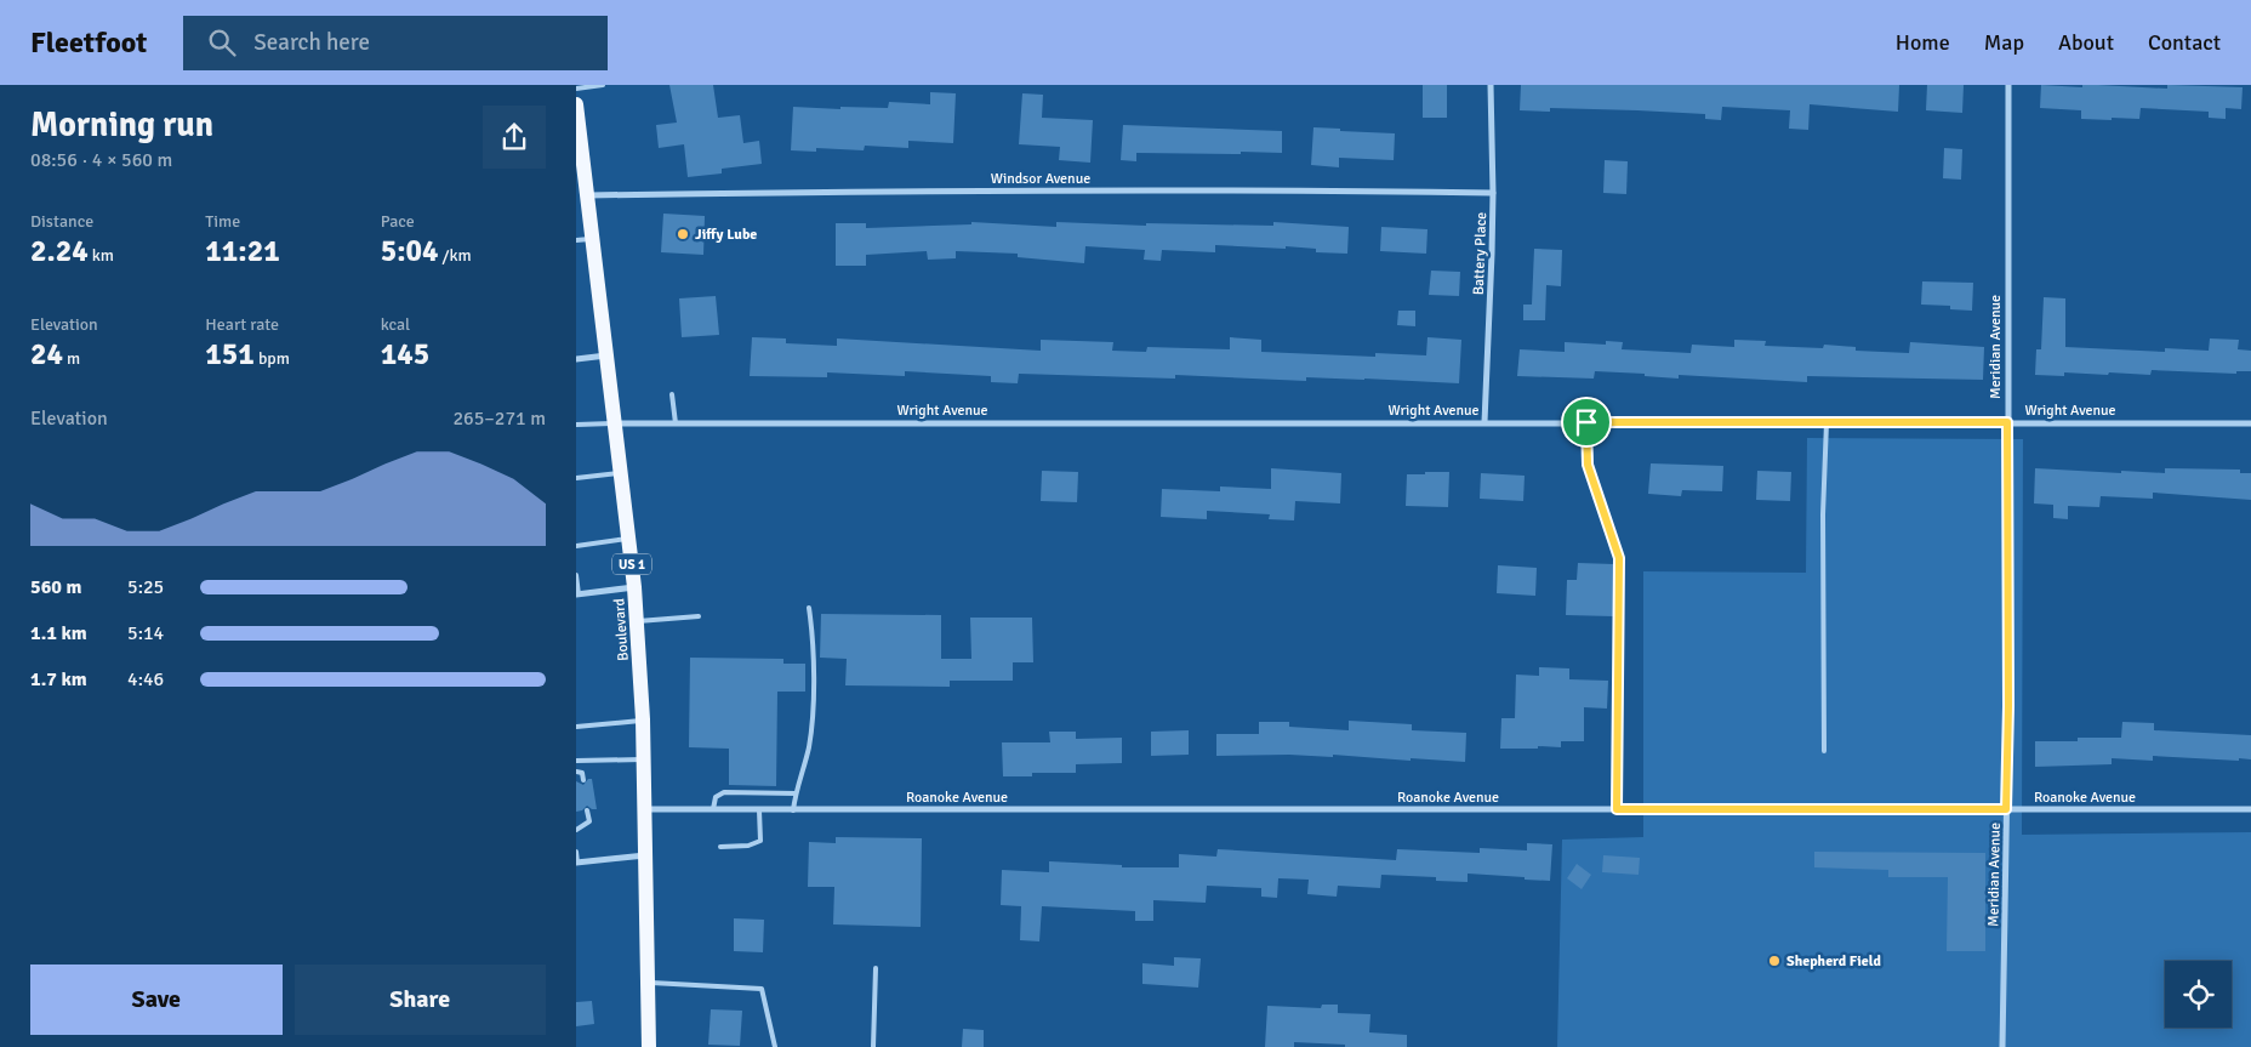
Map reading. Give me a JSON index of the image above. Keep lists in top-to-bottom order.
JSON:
{
  "streets": {
    "main road": ["US 1", "Boulevard"],
    "street": [
      "Windsor Avenue",
      "Battery Place",
      "Meridian Avenue",
      "Wright Avenue",
      "Roanoke Avenue"
    ]
  },
  "crossings": [
    ["Windsor Avenue", "Battery Place"],
    ["Windsor Avenue", "Boulevard"],
    ["Battery Place", "Wright Avenue"],
    ["Meridian Avenue", "Wright Avenue"],
    ["Meridian Avenue", "Roanoke Avenue"],
    ["Wright Avenue", "Boulevard"],
    ["Boulevard", "Roanoke Avenue"]
  ],
  "places": ["Jiffy Lube", "Shepherd Field"],
  "page": {
    "header": "Fleetfoot",
    "search": "Search here",
    "nav": [
      "Home",
      "Map",
      "About",
      "Contact"
    ],
    "heading": ["Morning run", "08:56 · 4 × 560 m"],
    "stats": [
      ["Distance", "2.24 km"],
      ["Time", "11:21"],
      ["Pace", "5:04 /km"],
      ["Elevation", "24 m"],
      ["Heart rate", "151 bpm"],
      ["kcal", "145"]
    ],
    "chart": ["Elevation", "265–271 m"],
    "list": [
      {
        "name": "560 m",
        "note": "5:25"
      },
      {
        "name": "1.1 km",
        "note": "5:14"
      },
      {
        "name": "1.7 km",
        "note": "4:46"
      }
    ],
    "buttons": ["Save", "Share"]
  }
}
